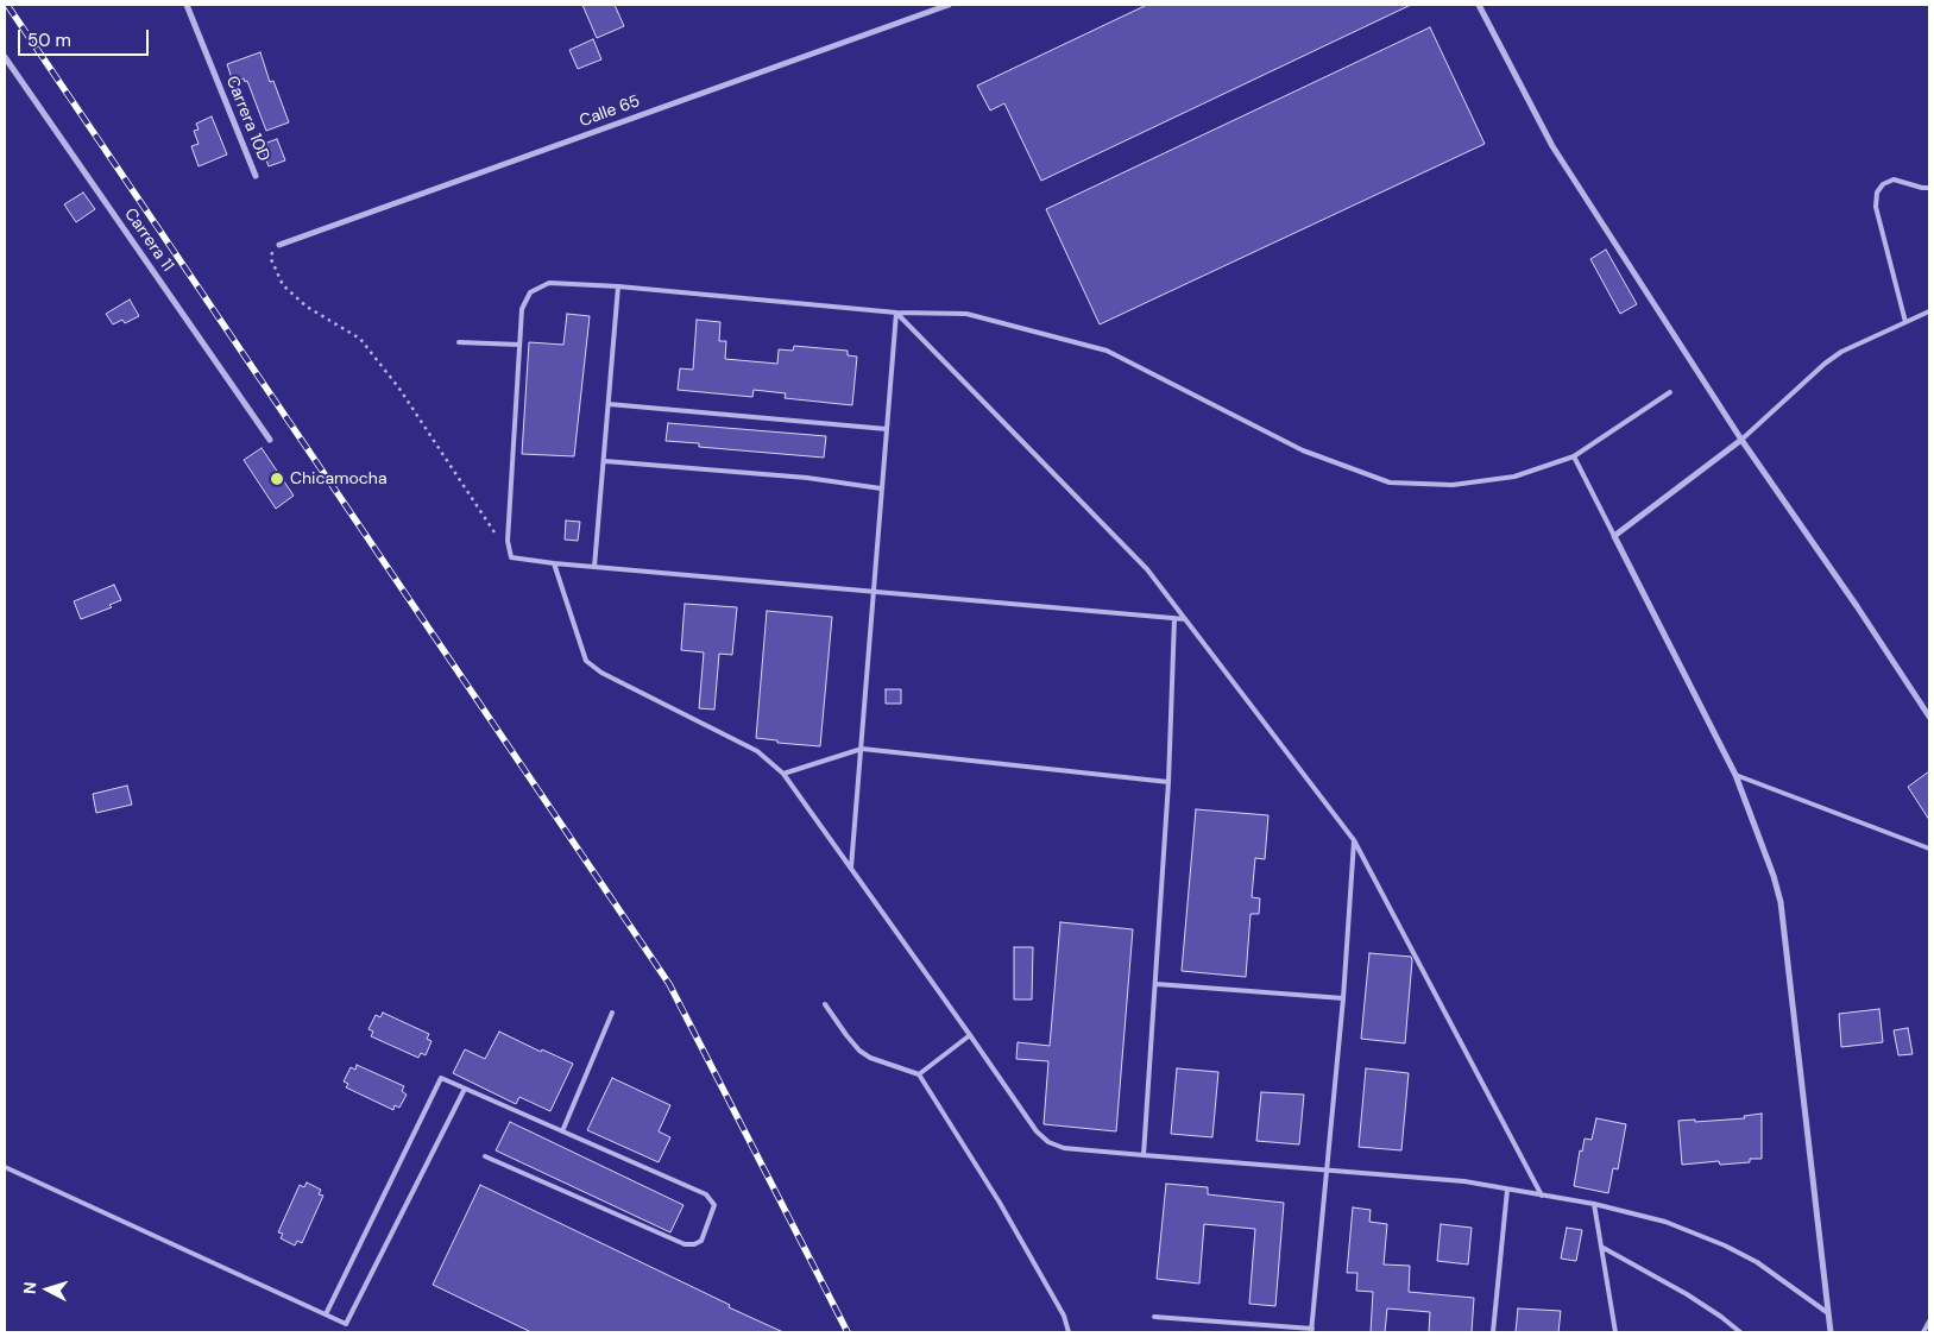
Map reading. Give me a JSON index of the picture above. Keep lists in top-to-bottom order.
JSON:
{
  "streets": {
    "street": ["Calle 65", "Carrera 10D", "Carrera 11"]
  },
  "places": ["Chicamocha"],
  "scale_bar": "50 m",
  "north": "left"
}
